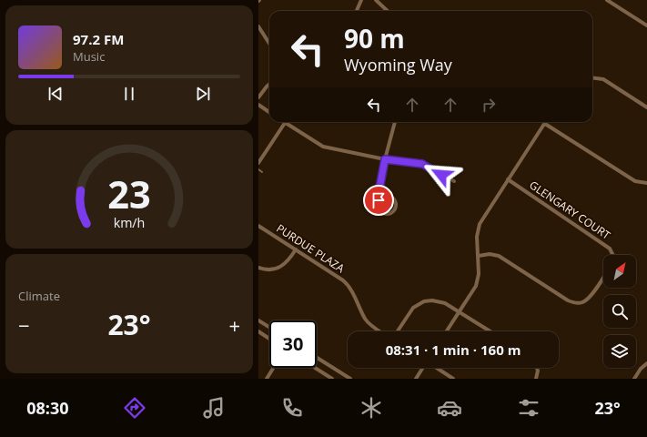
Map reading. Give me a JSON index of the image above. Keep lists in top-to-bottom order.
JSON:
{
  "streets": {
    "street": ["GLENGARY COURT", "PURDUE PLAZA"]
  },
  "north": "top right",
  "page": {
    "turn": ["90 m", "Wyoming Way"],
    "song": ["97.2 FM", "Music"],
    "tile": "Climate",
    "heat": ["−", "23°", "+"],
    "limit": "30",
    "trip": "08:31 · 1 min · 160 m",
    "tabs": ["08:30", "23°"],
    "gauge": ["23", "km/h"]
  }
}
